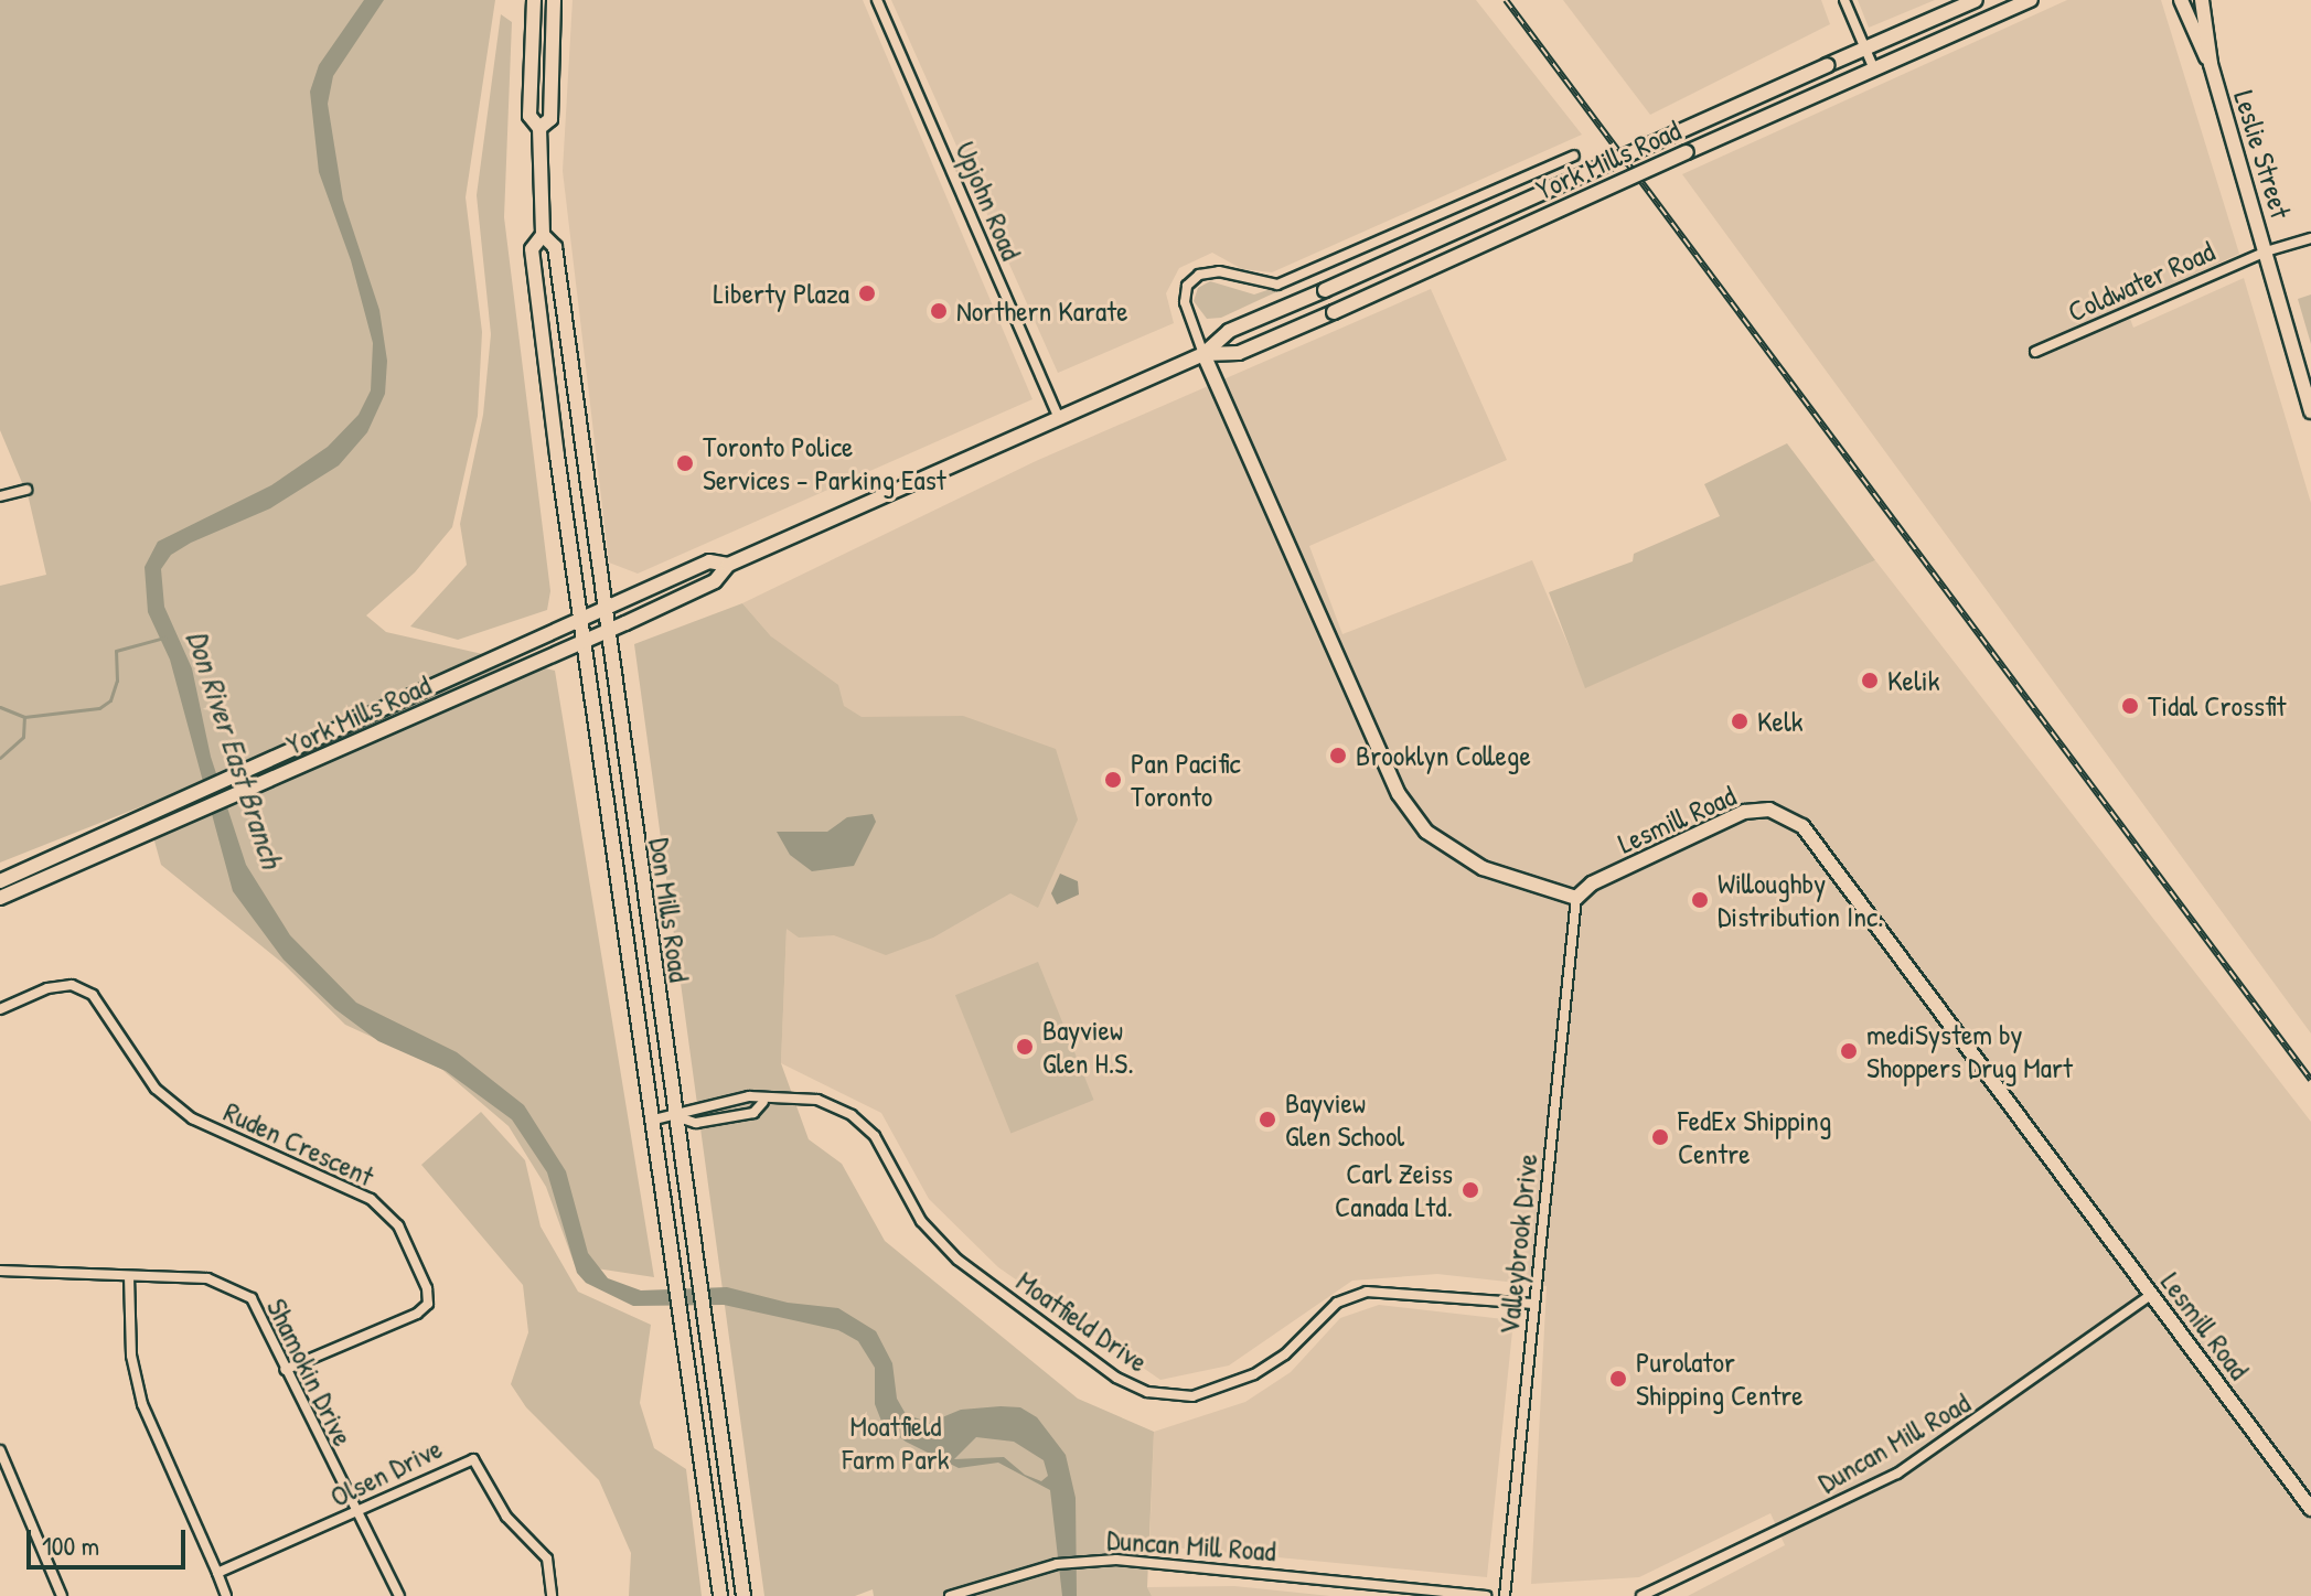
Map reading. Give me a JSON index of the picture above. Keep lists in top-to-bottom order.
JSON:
{
  "streets": {
    "main road": [
      "Leslie Street",
      "York Mills Road",
      "Lesmill Road",
      "Don Mills Road"
    ],
    "street": [
      "Upjohn Road",
      "Coldwater Road",
      "Ruden Crescent",
      "Valleybrook Drive",
      "Moatfield Drive",
      "Shamokin Drive",
      "Duncan Mill Road",
      "Olsen Drive"
    ]
  },
  "crossings": [
    ["Leslie Street", "Coldwater Road"],
    ["York Mills Road", "Upjohn Road"],
    ["York Mills Road", "Don Mills Road"],
    ["Lesmill Road", "Valleybrook Drive"],
    ["Lesmill Road", "Duncan Mill Road"],
    ["Don Mills Road", "Moatfield Drive"],
    ["Ruden Crescent", "Shamokin Drive"],
    ["Valleybrook Drive", "Moatfield Drive"],
    ["Shamokin Drive", "Olsen Drive"]
  ],
  "water": ["Don River East Branch"],
  "parks": ["Moatfield Farm Park"],
  "places": [
    "Liberty Plaza",
    "Northern Karate",
    "Toronto Police Services - Parking East",
    "Kelik",
    "Tidal Crossfit",
    "Kelk",
    "Brooklyn College",
    "Pan Pacific Toronto",
    "Willoughby Distribution Inc.",
    "Bayview Glen H.S.",
    "mediSystem by Shoppers Drug Mart",
    "Bayview Glen School",
    "FedEx Shipping Centre",
    "Carl Zeiss Canada Ltd.",
    "Purolator Shipping Centre"
  ],
  "scale_bar": "100 m"
}
